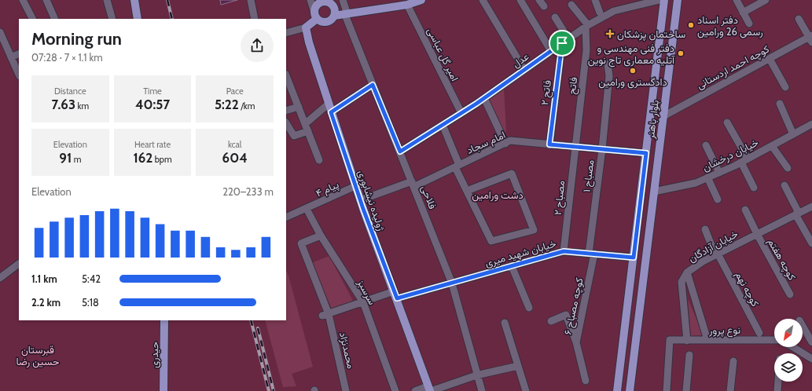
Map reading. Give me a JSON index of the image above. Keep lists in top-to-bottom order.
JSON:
{
  "streets": {
    "main road": ["بلوار باهنر", "ژولیده نیشابوری", "حیدری"],
    "street": [
      "امیر گل عباسی",
      "عدل",
      "کوچه احمد اردستانی",
      "فاتح",
      "فاتح ۲",
      "امام سجاد",
      "خیابان درخشان",
      "مصباح ۱",
      "پیام ۴",
      "فلاحی",
      "مصباح ۲",
      "خیابان آزادگان",
      "خیابان شهید میری",
      "کوچه هفتم",
      "کوچه نهم",
      "سرسبز",
      "کوچه مصباح ۶",
      "نوع پرور",
      "محمدنژاد"
    ]
  },
  "crossings": [
    ["امیر گل عباسی", "عدل"],
    ["عدل", "فاتح"],
    ["عدل", "فاتح ۲"],
    ["عدل", "فلاحی"],
    ["کوچه احمد اردستانی", "بلوار باهنر"],
    ["فاتح", "امام سجاد"],
    ["فاتح", "مصباح ۲"],
    ["فاتح ۲", "امام سجاد"],
    ["بلوار باهنر", "امام سجاد"],
    ["بلوار باهنر", "خیابان درخشان"],
    ["بلوار باهنر", "خیابان شهید میری"],
    ["امام سجاد", "مصباح ۱"],
    ["امام سجاد", "فلاحی"],
    ["امام سجاد", "مصباح ۲"],
    ["امام سجاد", "ژولیده نیشابوری"],
    ["مصباح ۱", "خیابان شهید میری"],
    ["مصباح ۱", "کوچه مصباح ۶"],
    ["پیام ۴", "ژولیده نیشابوری"],
    ["پیام ۴", "سرسبز"],
    ["فلاحی", "خیابان شهید میری"],
    ["مصباح ۲", "خیابان شهید میری"],
    ["ژولیده نیشابوری", "خیابان شهید میری"],
    ["خیابان آزادگان", "کوچه هفتم"],
    ["خیابان آزادگان", "کوچه نهم"],
    ["خیابان آزادگان", "نوع پرور"],
    ["خیابان شهید میری", "سرسبز"],
    ["خیابان شهید میری", "کوچه مصباح ۶"],
    ["خیابان شهید میری", "محمدنژاد"],
    ["سرسبز", "محمدنژاد"]
  ],
  "parks": ["دشت ورامین", "قبرستان حسین رضا"],
  "places": {
    "other": ["دفتر اسناد رسمی 26 ورامین", "دفتر فنی مهندسی و آتلیه معماری تاج نوین", "دادگستری ورامین"],
    "health": ["ساختمان پزشکان"]
  },
  "north": "bottom left",
  "page": {
    "heading": ["Morning run", "07:28 · 7 × 1.1 km"],
    "stats": [
      ["Distance", "7.63 km"],
      ["Time", "40:57"],
      ["Pace", "5:22 /km"],
      ["Elevation", "91 m"],
      ["Heart rate", "162 bpm"],
      ["kcal", "604"]
    ],
    "chart": ["Elevation", "220–233 m"],
    "list": [
      {
        "name": "1.1 km",
        "note": "5:42"
      },
      {
        "name": "2.2 km",
        "note": "5:18"
      }
    ]
  }
}
